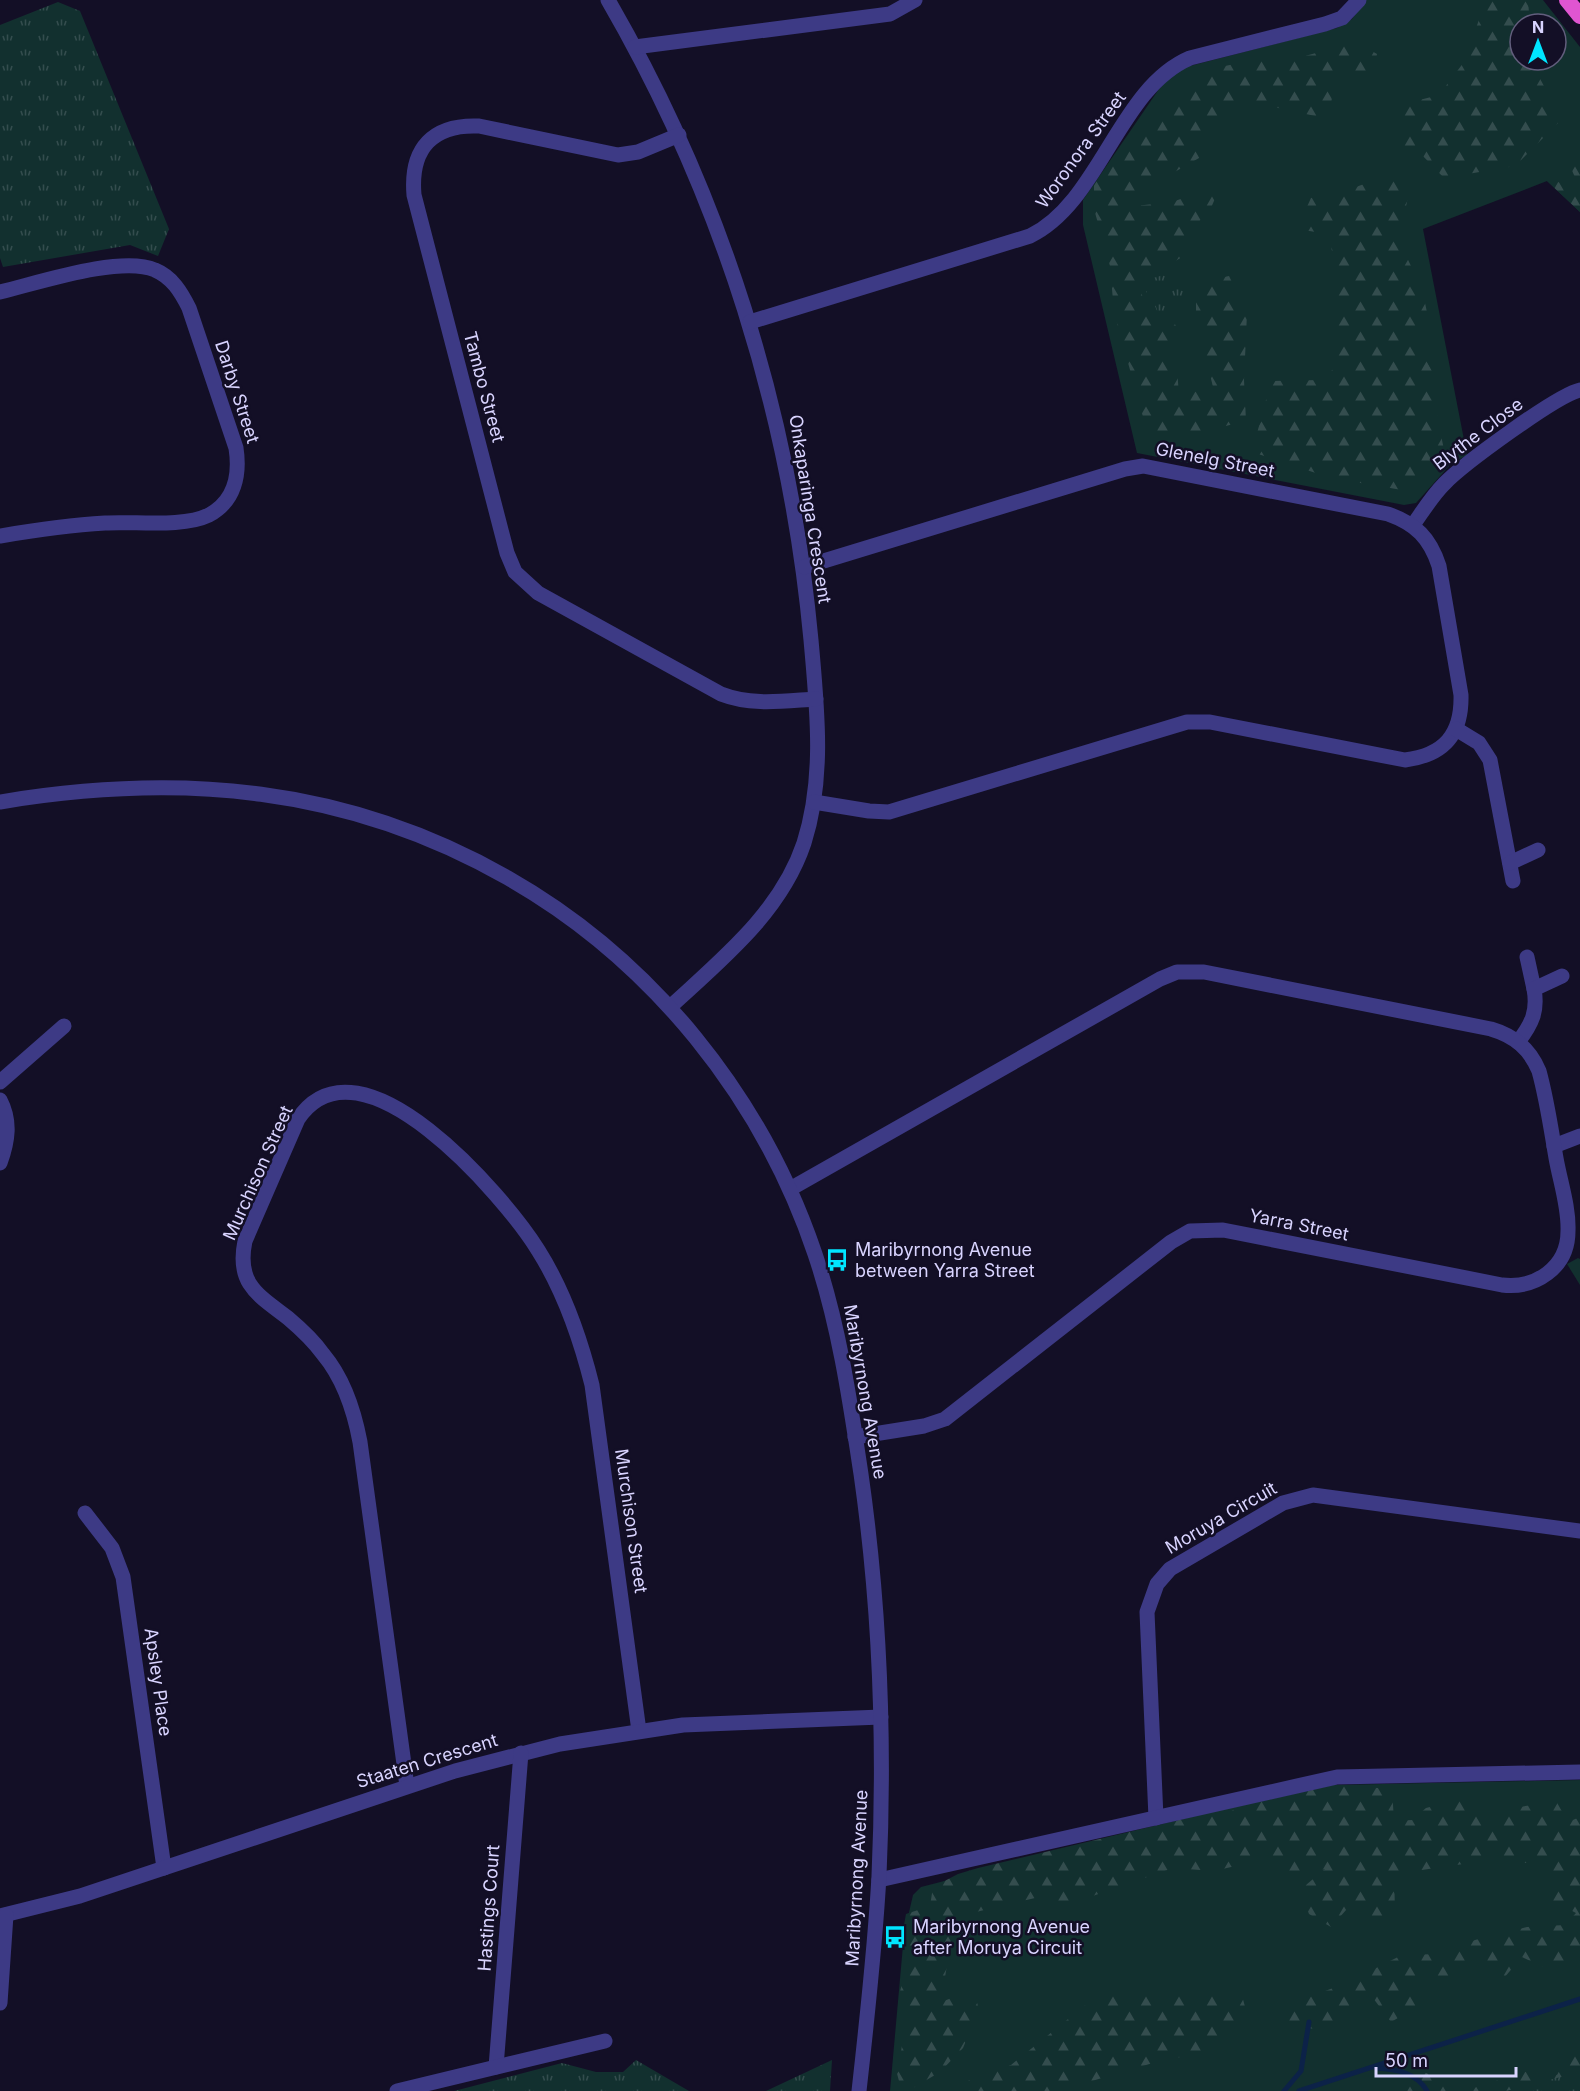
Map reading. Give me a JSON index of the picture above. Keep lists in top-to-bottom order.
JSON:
{
  "streets": {
    "street": [
      "Woronora Street",
      "Tambo Street",
      "Darby Street",
      "Blythe Close",
      "Glenelg Street",
      "Onkaparinga Crescent",
      "Murchison Street",
      "Yarra Street",
      "Maribyrnong Avenue",
      "Moruya Circuit",
      "Apsley Place",
      "Staaten Crescent",
      "Hastings Court"
    ]
  },
  "crossings": [
    ["Woronora Street", "Onkaparinga Crescent"],
    ["Tambo Street", "Onkaparinga Crescent"],
    ["Blythe Close", "Glenelg Street"],
    ["Glenelg Street", "Onkaparinga Crescent"],
    ["Onkaparinga Crescent", "Maribyrnong Avenue"],
    ["Murchison Street", "Staaten Crescent"],
    ["Yarra Street", "Maribyrnong Avenue"],
    ["Maribyrnong Avenue", "Staaten Crescent"],
    ["Apsley Place", "Staaten Crescent"],
    ["Staaten Crescent", "Hastings Court"]
  ],
  "places": {
    "bus stop": ["Maribyrnong Avenue between Yarra Street", "Maribyrnong Avenue after Moruya Circuit"]
  },
  "scale_bar": "50 m",
  "north": "top"
}
